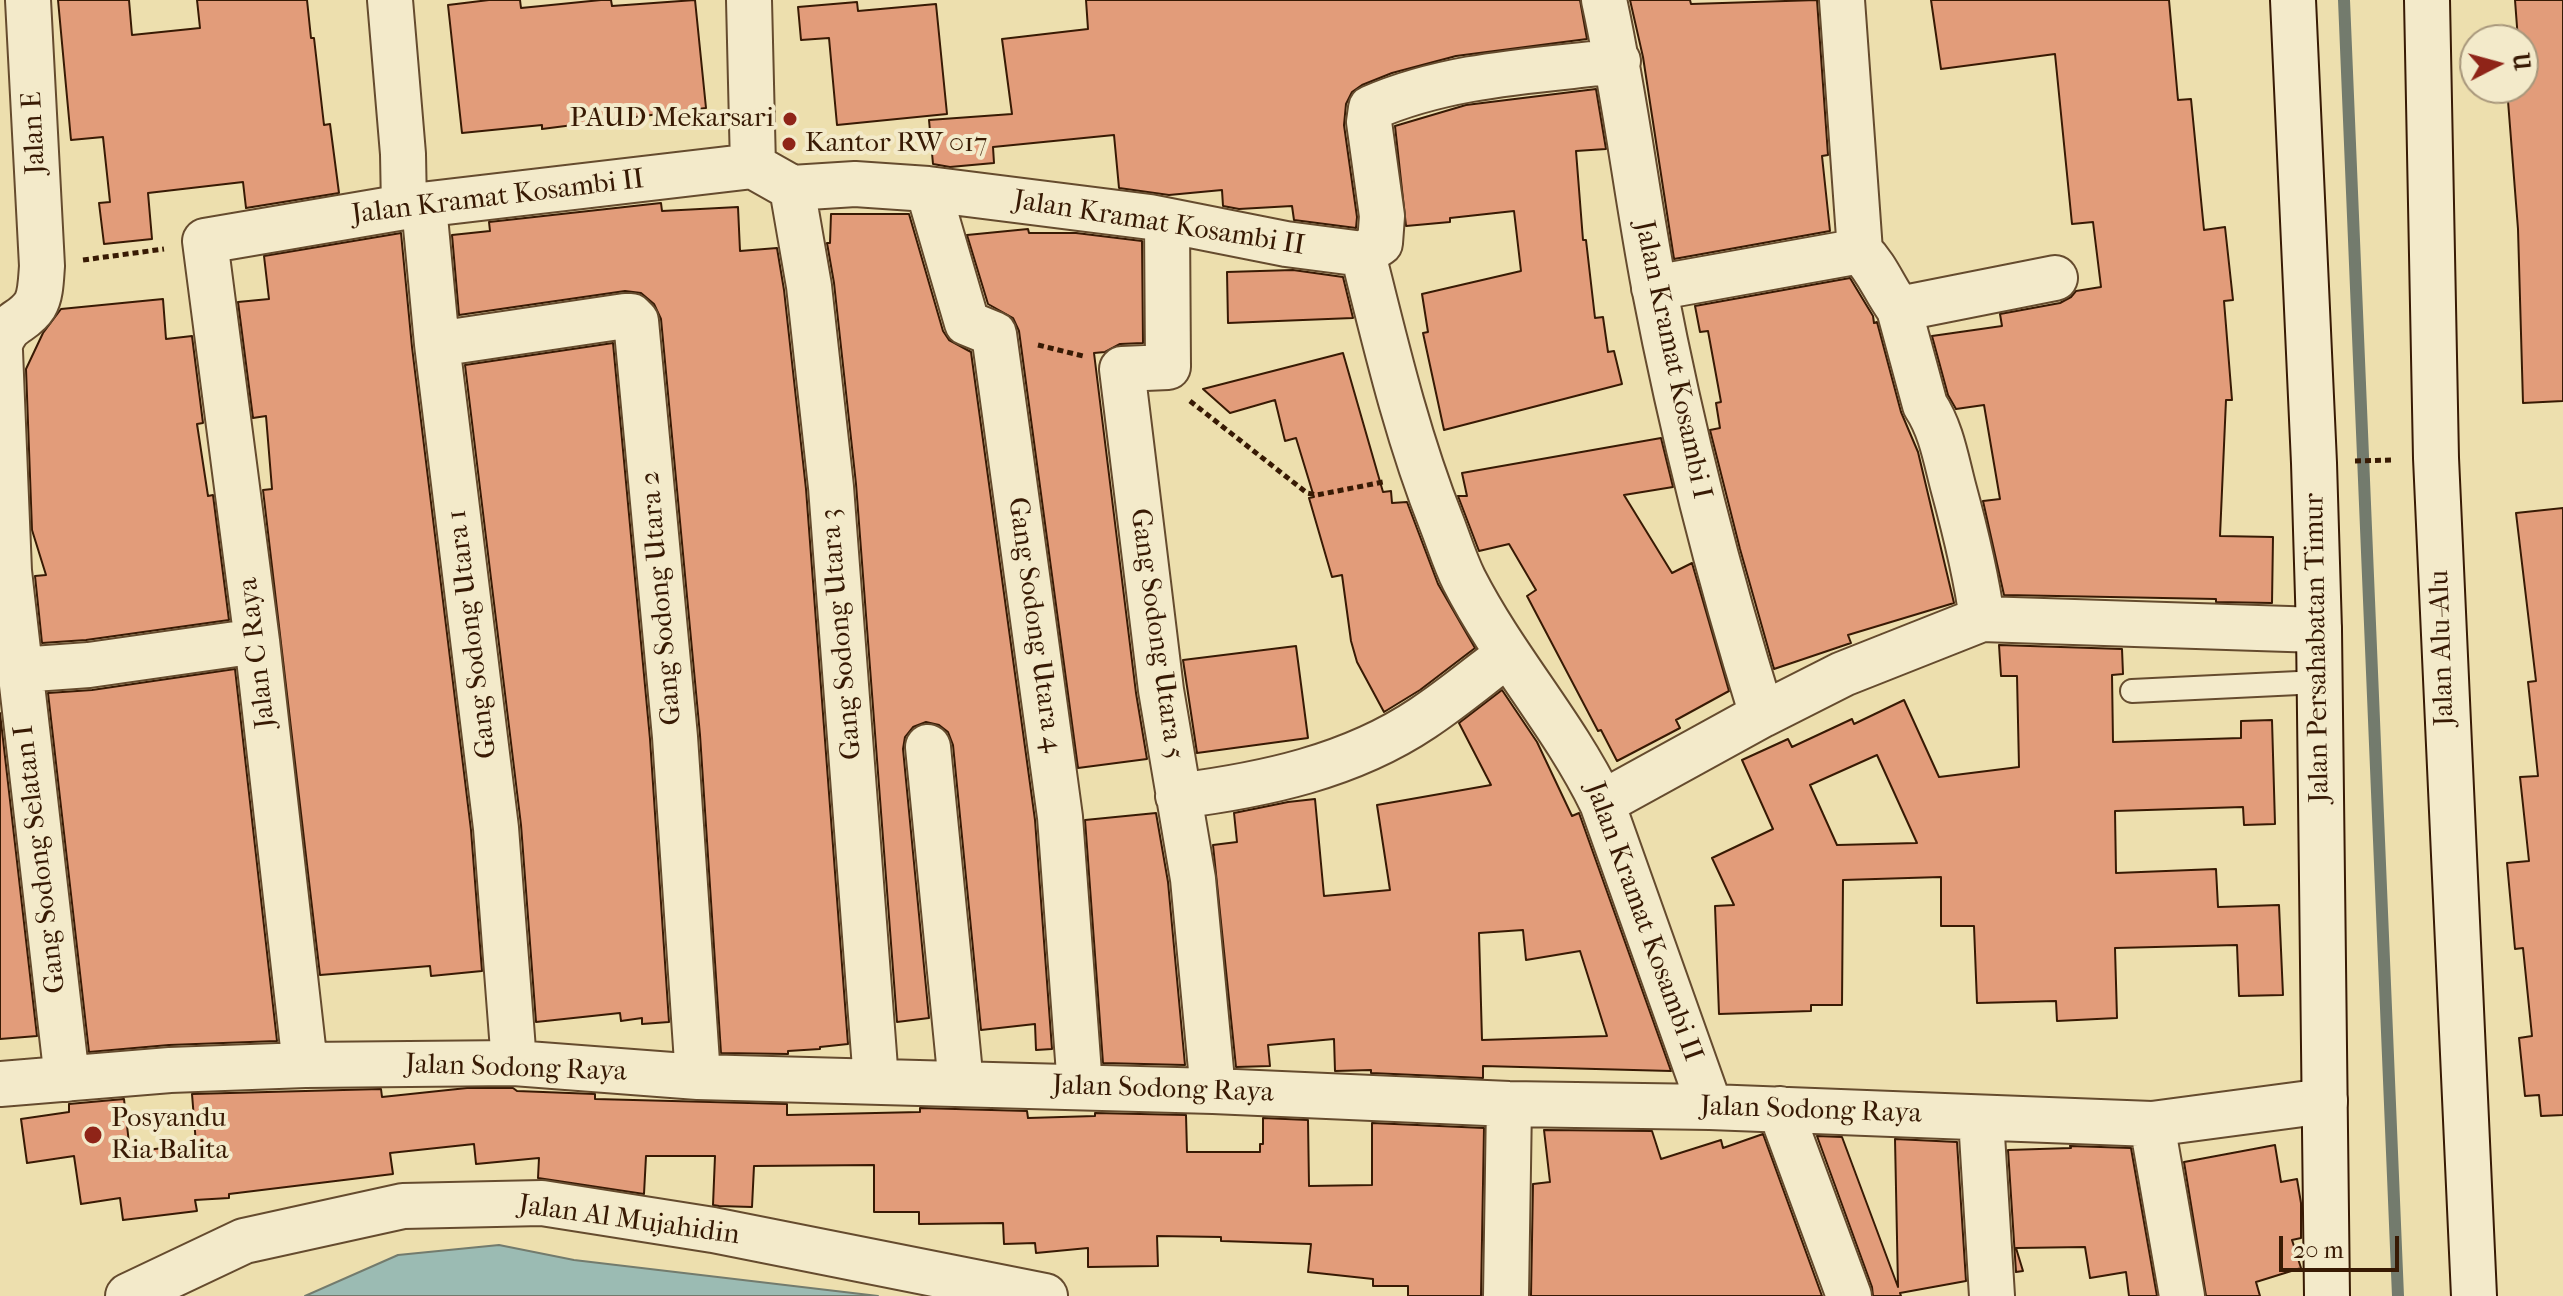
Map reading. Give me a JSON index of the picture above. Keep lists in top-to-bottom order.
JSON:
{
  "streets": {
    "street": [
      "Jalan E",
      "Jalan Kramat Kosambi II",
      "Jalan Kramat Kosambi I",
      "Gang Sodong Utara 2",
      "Gang Sodong Utara 4",
      "Gang Sodong Utara 1",
      "Gang Sodong Utara 3",
      "Gang Sodong Utara 5",
      "Jalan Persahabatan Timur",
      "Jalan Alu-Alu",
      "Jalan C Raya",
      "Gang Sodong Selatan I",
      "Jalan Sodong Raya",
      "Jalan Al Mujahidin"
    ]
  },
  "crossings": [
    ["Jalan E", "Gang Sodong Selatan I"],
    ["Jalan Kramat Kosambi II", "Gang Sodong Utara 1"],
    ["Jalan Kramat Kosambi II", "Gang Sodong Utara 3"],
    ["Jalan Kramat Kosambi II", "Jalan C Raya"],
    ["Jalan Kramat Kosambi II", "Jalan Sodong Raya"],
    ["Gang Sodong Utara 2", "Gang Sodong Utara 1"],
    ["Gang Sodong Utara 2", "Jalan Sodong Raya"],
    ["Gang Sodong Utara 4", "Jalan Sodong Raya"],
    ["Gang Sodong Utara 1", "Jalan Sodong Raya"],
    ["Gang Sodong Utara 3", "Jalan Sodong Raya"],
    ["Gang Sodong Utara 5", "Jalan Sodong Raya"],
    ["Jalan Persahabatan Timur", "Jalan Sodong Raya"],
    ["Jalan C Raya", "Jalan Sodong Raya"],
    ["Gang Sodong Selatan I", "Jalan Sodong Raya"]
  ],
  "places": ["PAUD Mekarsari", "Kantor RW 017", "Posyandu Ria Balita"],
  "scale_bar": "20 m",
  "north": "right"
}
